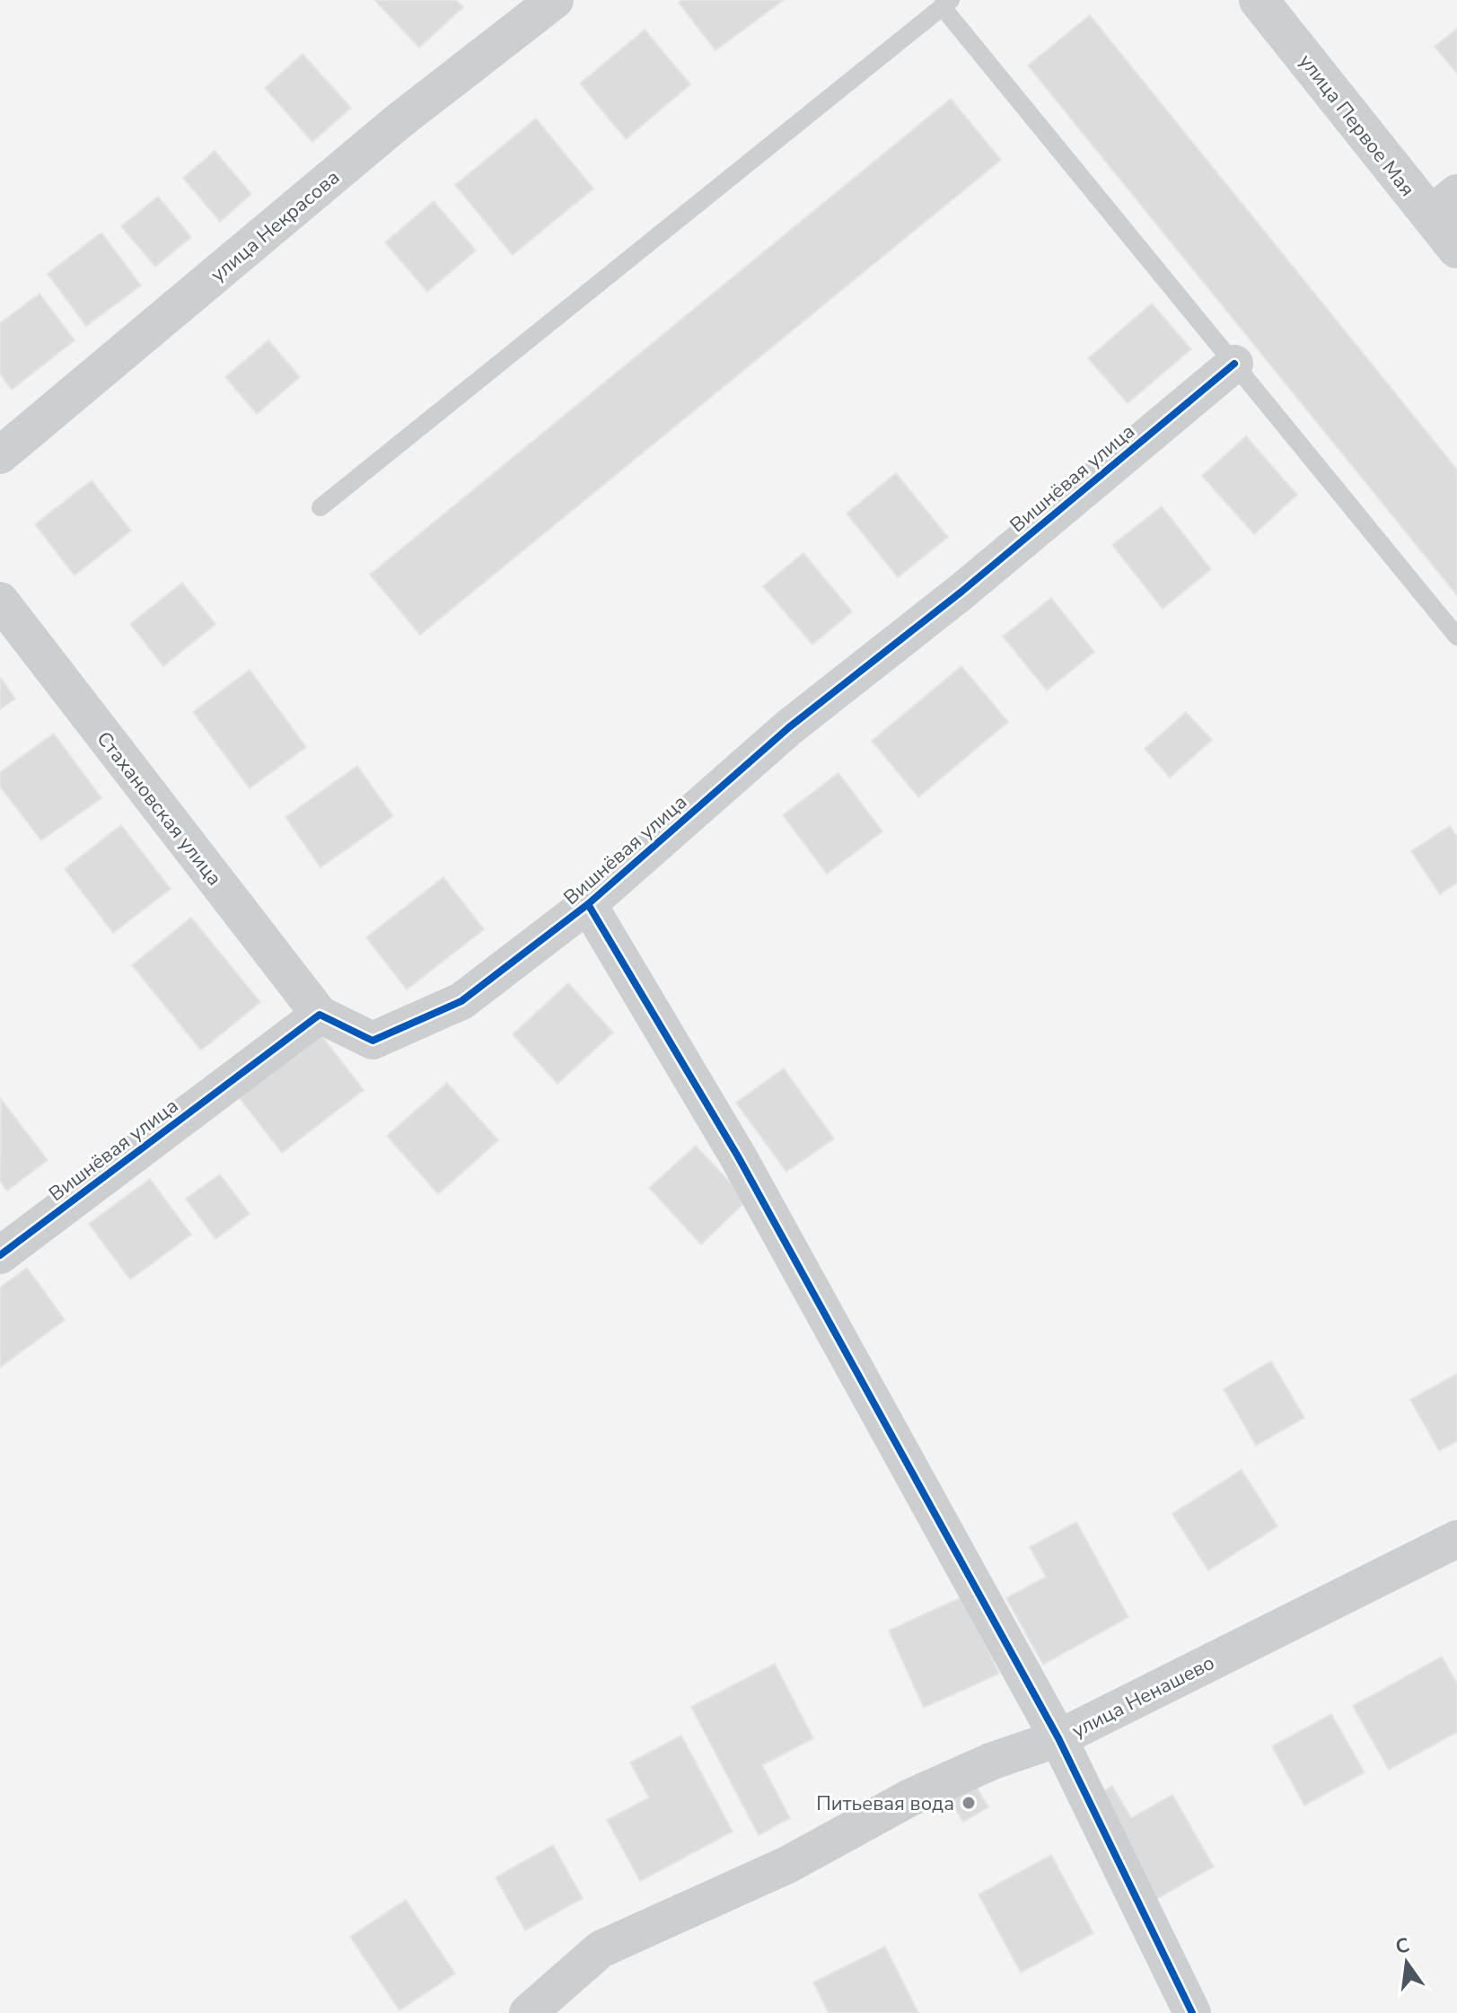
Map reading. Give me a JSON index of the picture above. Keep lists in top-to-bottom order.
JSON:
{
  "streets": {
    "street": [
      "улица Первое Мая",
      "улица Некрасова",
      "Вишнёвая улица",
      "Стахановская улица",
      "улица Ненашево"
    ]
  },
  "crossings": [
    ["Вишнёвая улица", "Стахановская улица"]
  ],
  "places": ["Питьевая вода"],
  "north": "top"
}
